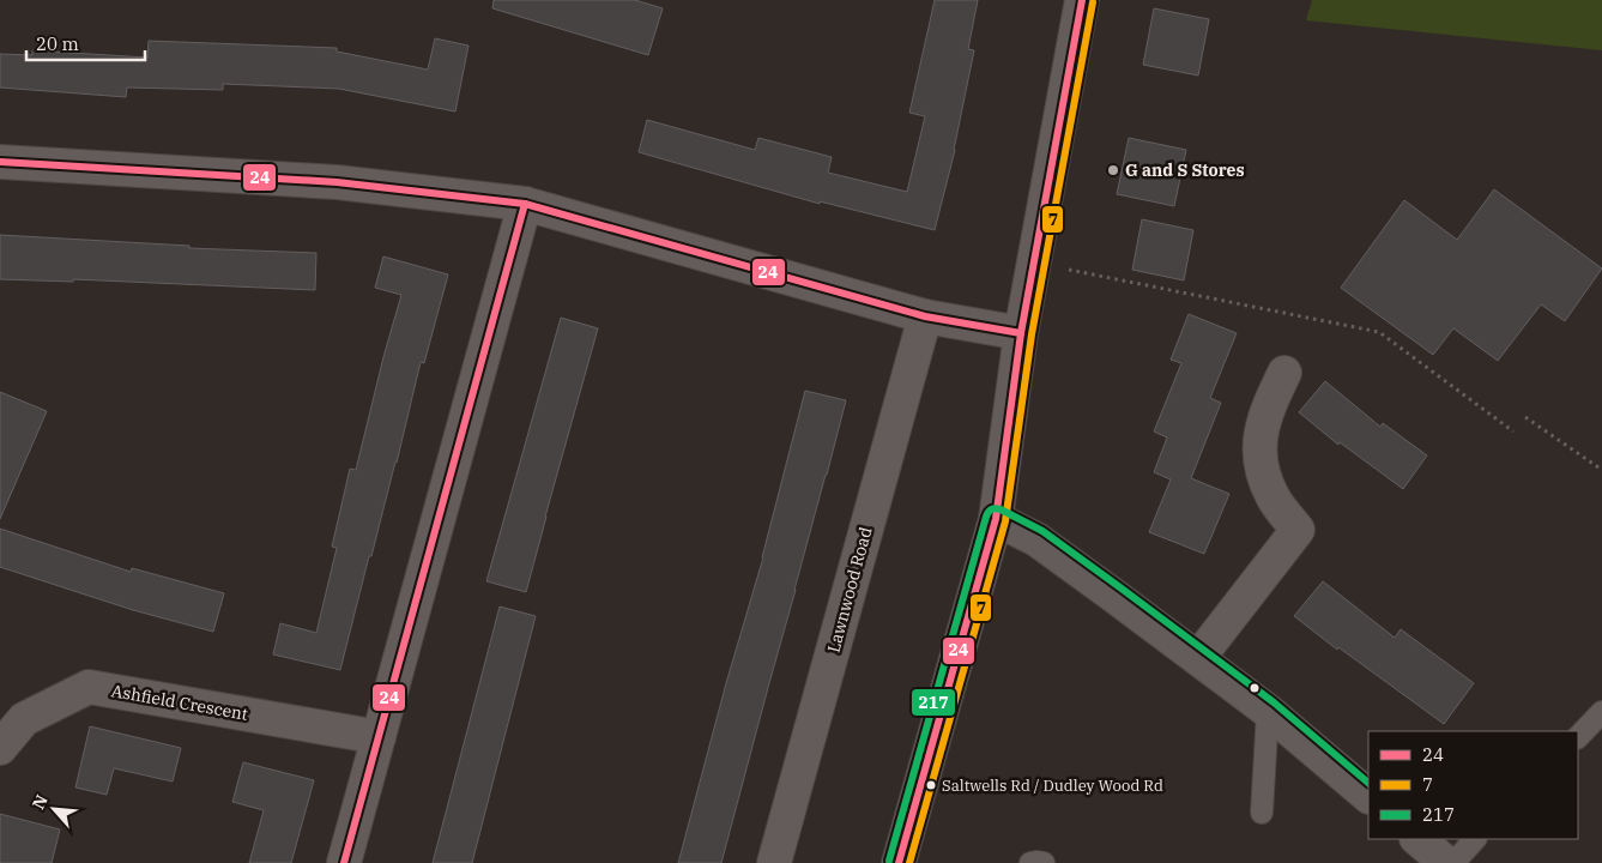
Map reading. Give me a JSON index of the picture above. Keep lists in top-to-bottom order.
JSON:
{
  "streets": {
    "street": ["Lawnwood Road", "Ashfield Crescent"]
  },
  "places": ["G and S Stores", "Saltwells Rd / Dudley Wood Rd"],
  "lines": ["transit line 24", "transit line 7", "transit line 217"],
  "legend": ["24", "7", "217"],
  "scale_bar": "20 m",
  "north": "top left"
}
